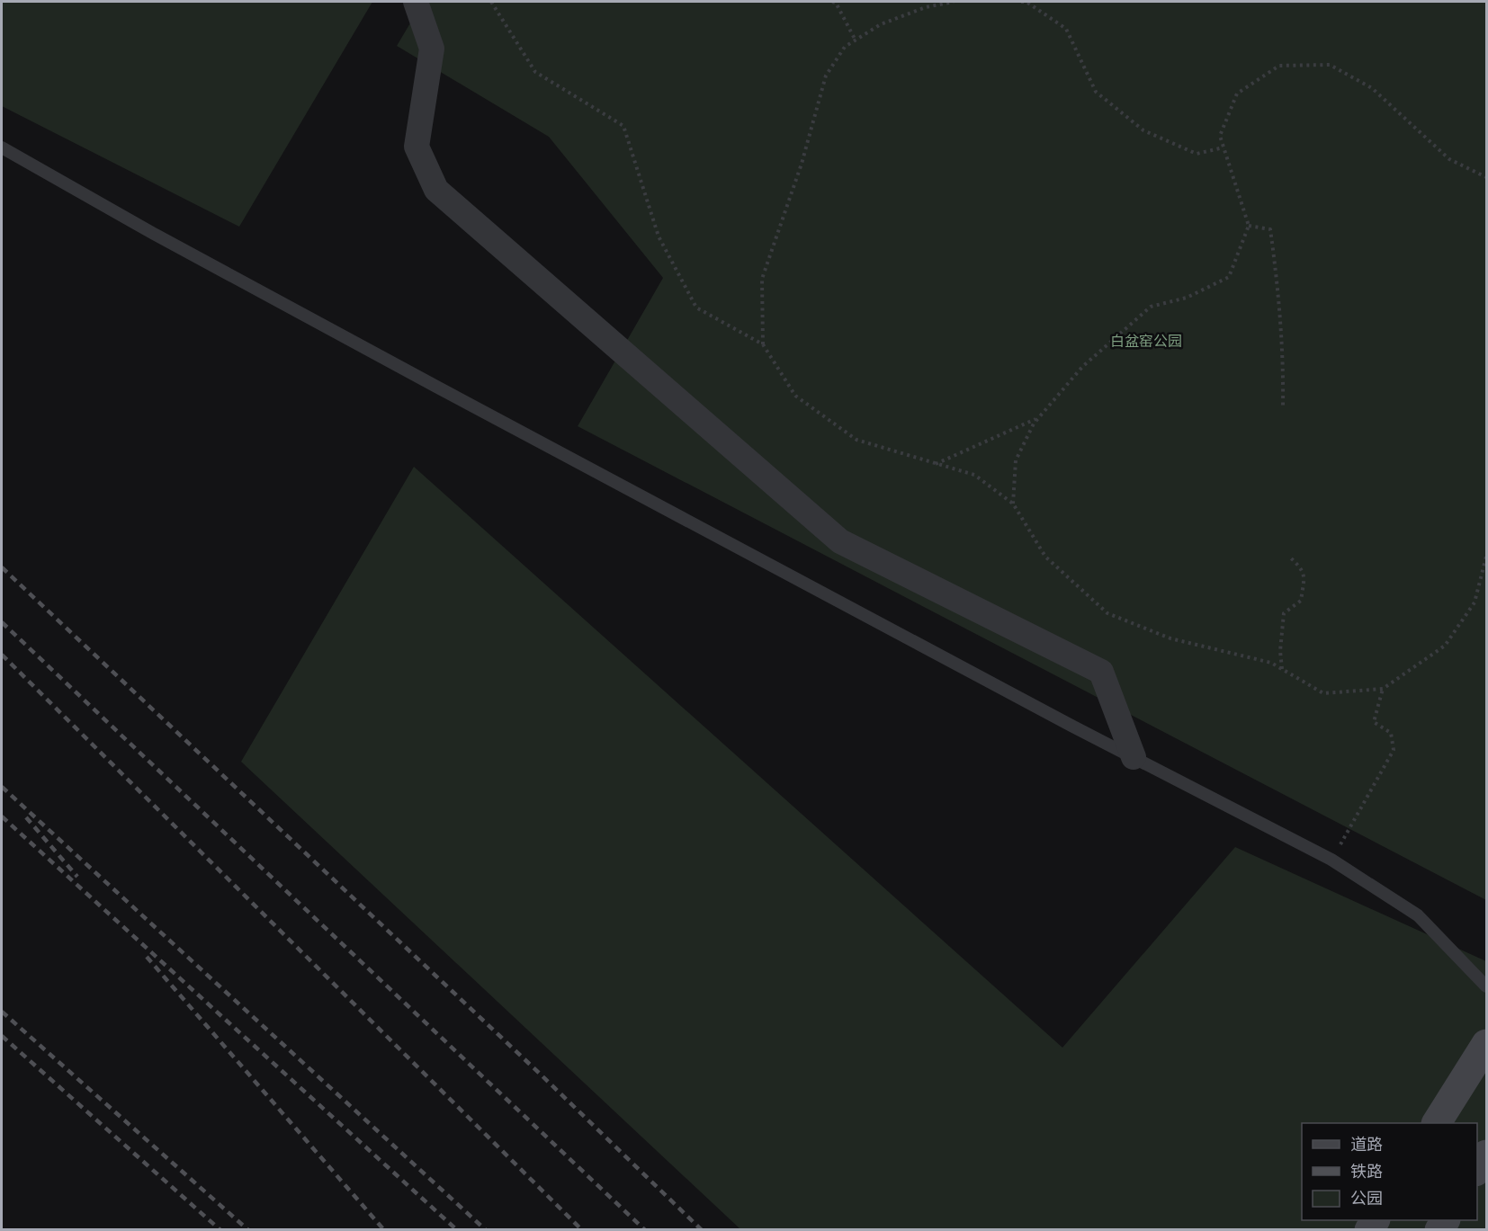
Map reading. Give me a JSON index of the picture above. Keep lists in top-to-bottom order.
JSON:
{
  "parks": ["白盆窑公园"],
  "legend": ["道路", "铁路", "公园"]
}
